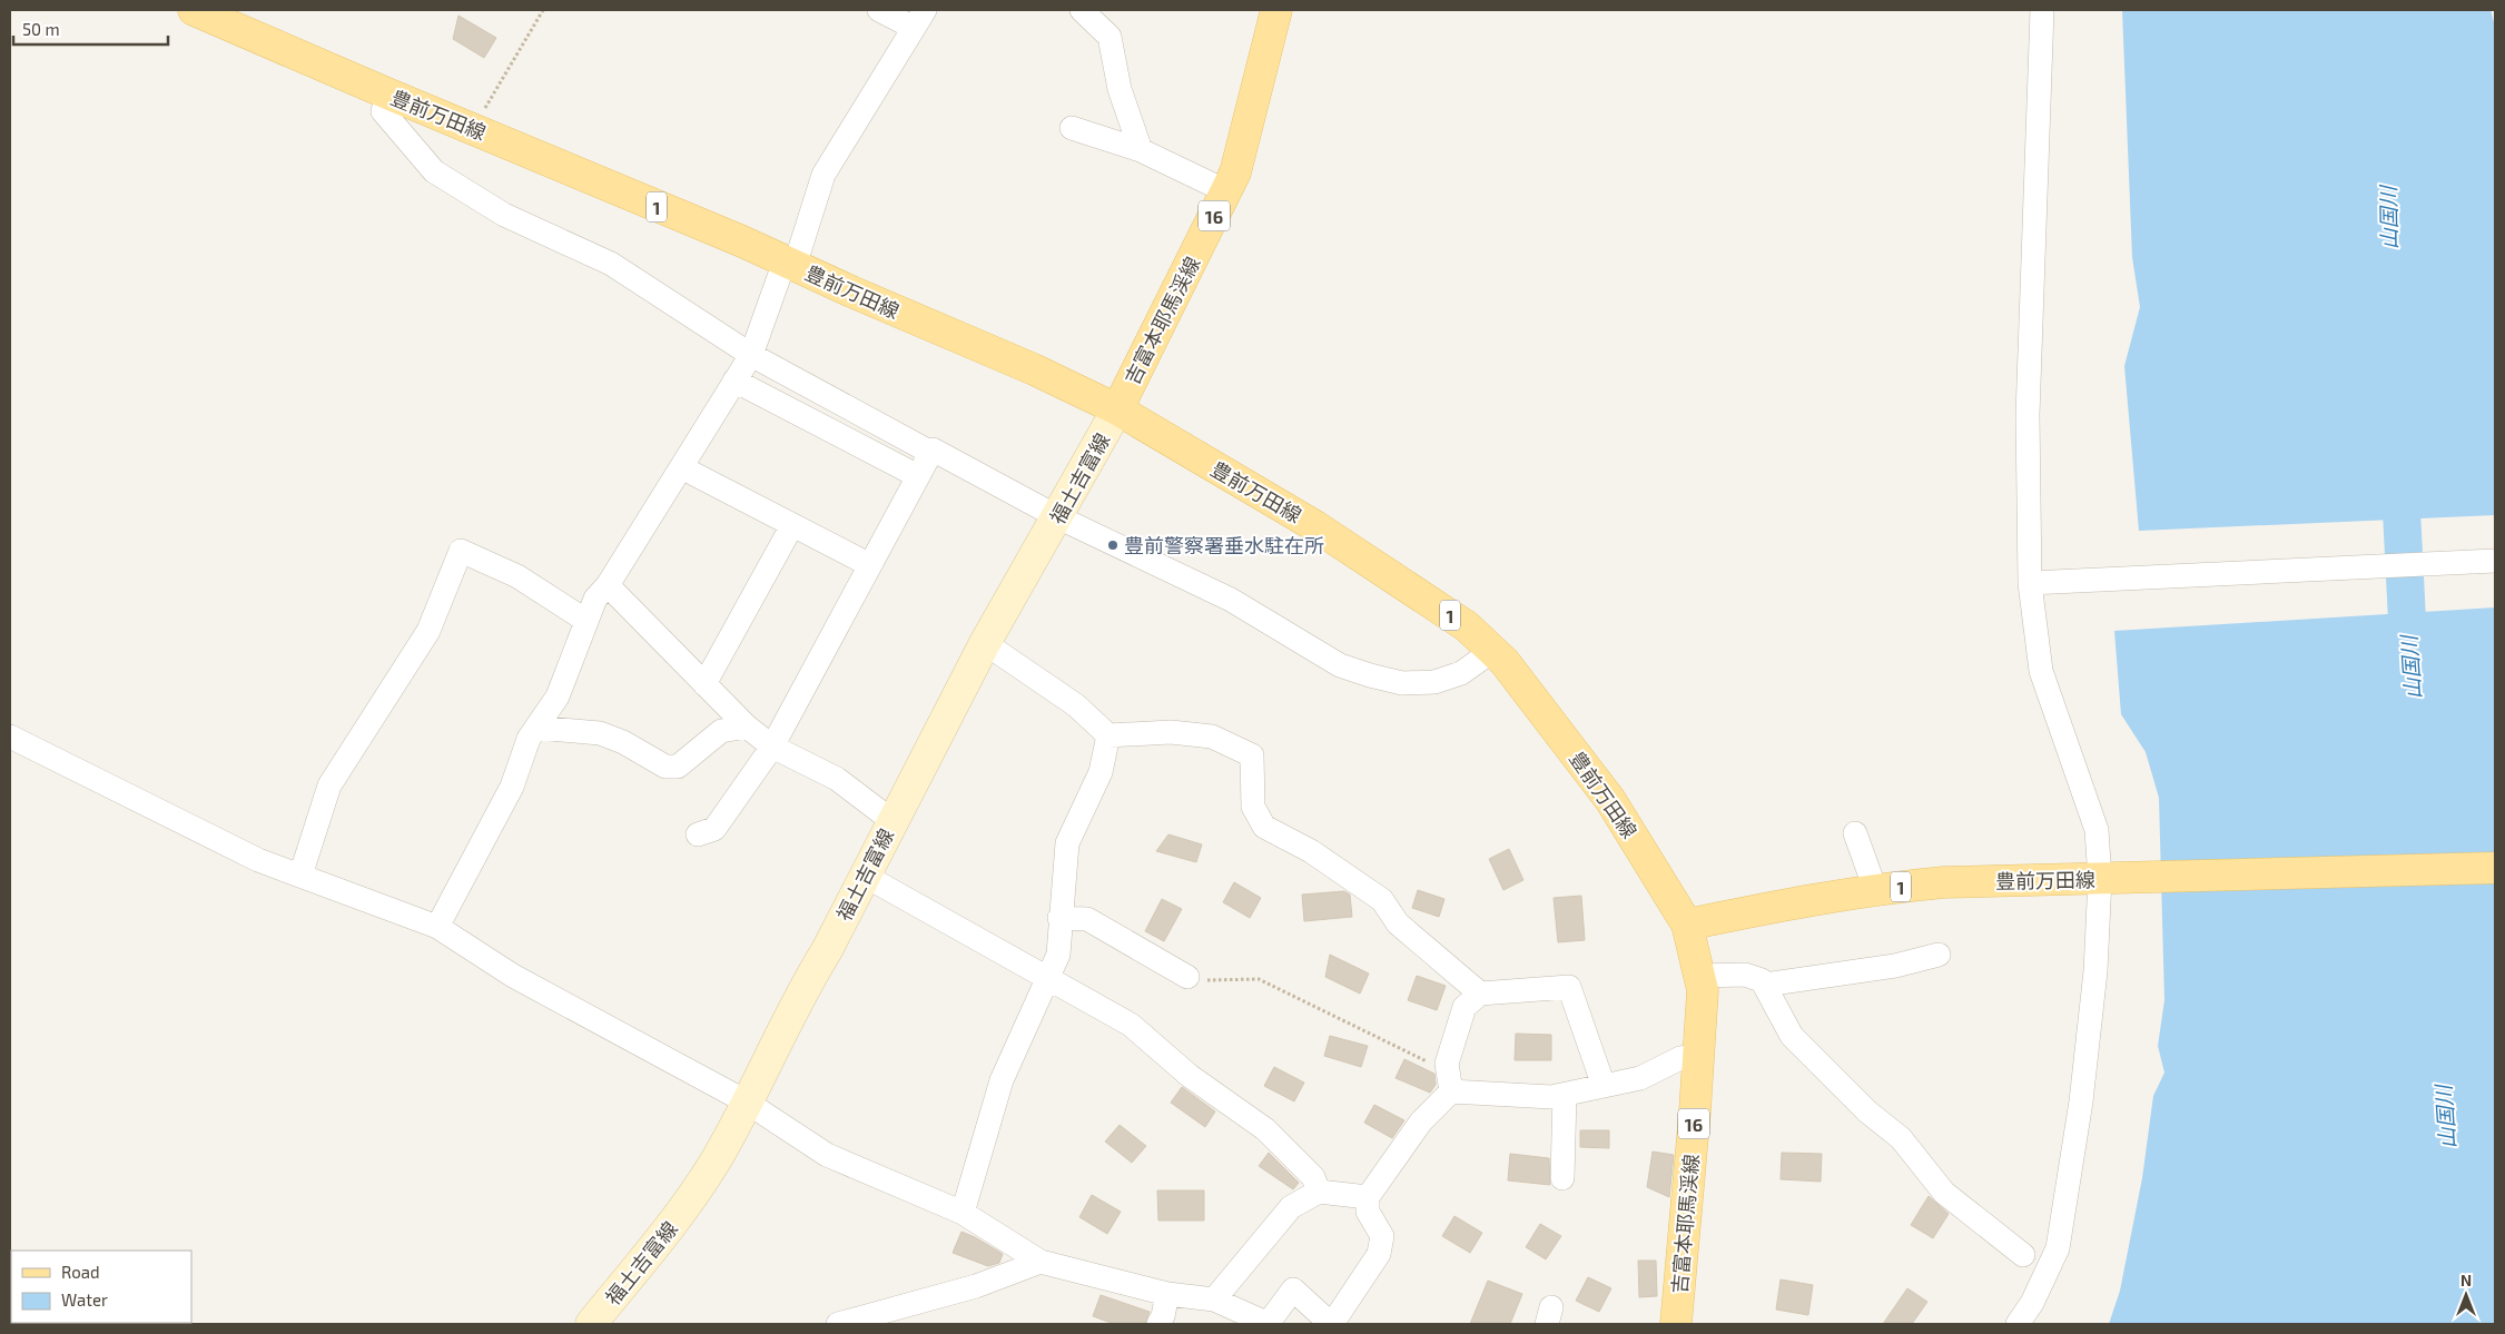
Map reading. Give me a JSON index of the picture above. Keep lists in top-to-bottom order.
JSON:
{
  "streets": {
    "main road": [
      "豊前万田線",
      "1",
      "16",
      "吉富本耶馬渓線",
      "福土吉富線"
    ]
  },
  "crossings": [
    ["豊前万田線", "吉富本耶馬渓線"],
    ["豊前万田線", "福土吉富線"],
    ["吉富本耶馬渓線", "福土吉富線"]
  ],
  "water": ["山国川"],
  "places": ["豊前警察署垂水駐在所"],
  "legend": ["Road", "Water"],
  "scale_bar": "50 m",
  "north": "top"
}
